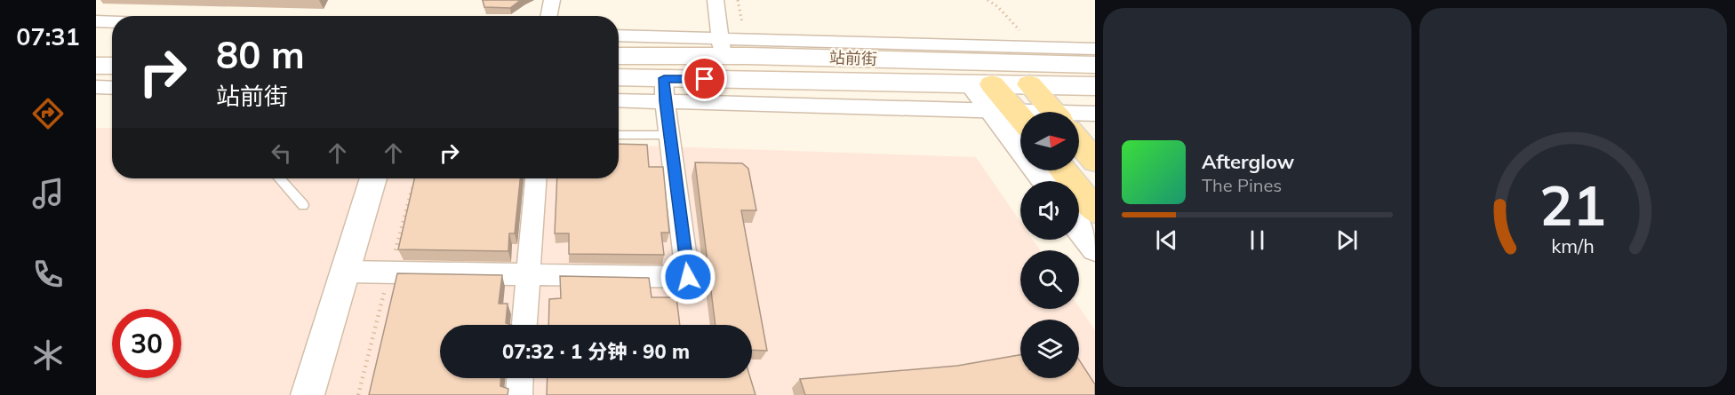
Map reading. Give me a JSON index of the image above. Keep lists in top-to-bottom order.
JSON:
{
  "streets": {
    "main road": ["站前街"]
  },
  "north": "right",
  "page": {
    "tabs": "07:31",
    "turn": ["80 m", "站前街"],
    "song": ["Afterglow", "The Pines"],
    "limit": "30",
    "trip": "07:32 · 1 分钟 · 90 m",
    "gauge": ["21", "km/h"]
  }
}
